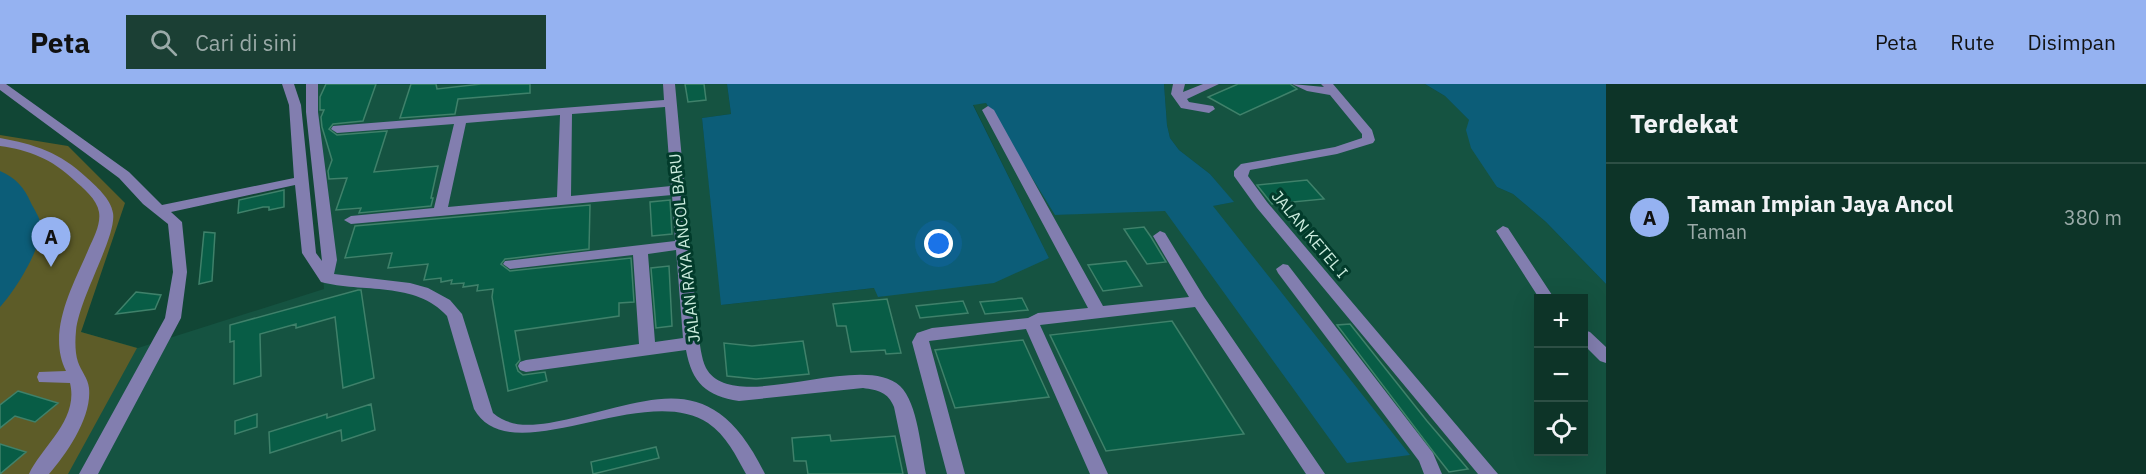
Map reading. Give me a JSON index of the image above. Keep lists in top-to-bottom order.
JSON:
{
  "streets": {
    "lane": ["JALAN KETEL I", "JALAN RAYA ANCOL BARU"]
  },
  "page": {
    "header": "Peta",
    "search": "Cari di sini",
    "nav": ["Peta", "Rute", "Disimpan"],
    "heading": "Terdekat",
    "list": [
      {
        "mark": "A",
        "name": "Taman Impian Jaya Ancol",
        "note": "Taman",
        "value": "380 m"
      }
    ],
    "pins": "A",
    "map_buttons": ["+", "−"]
  }
}
